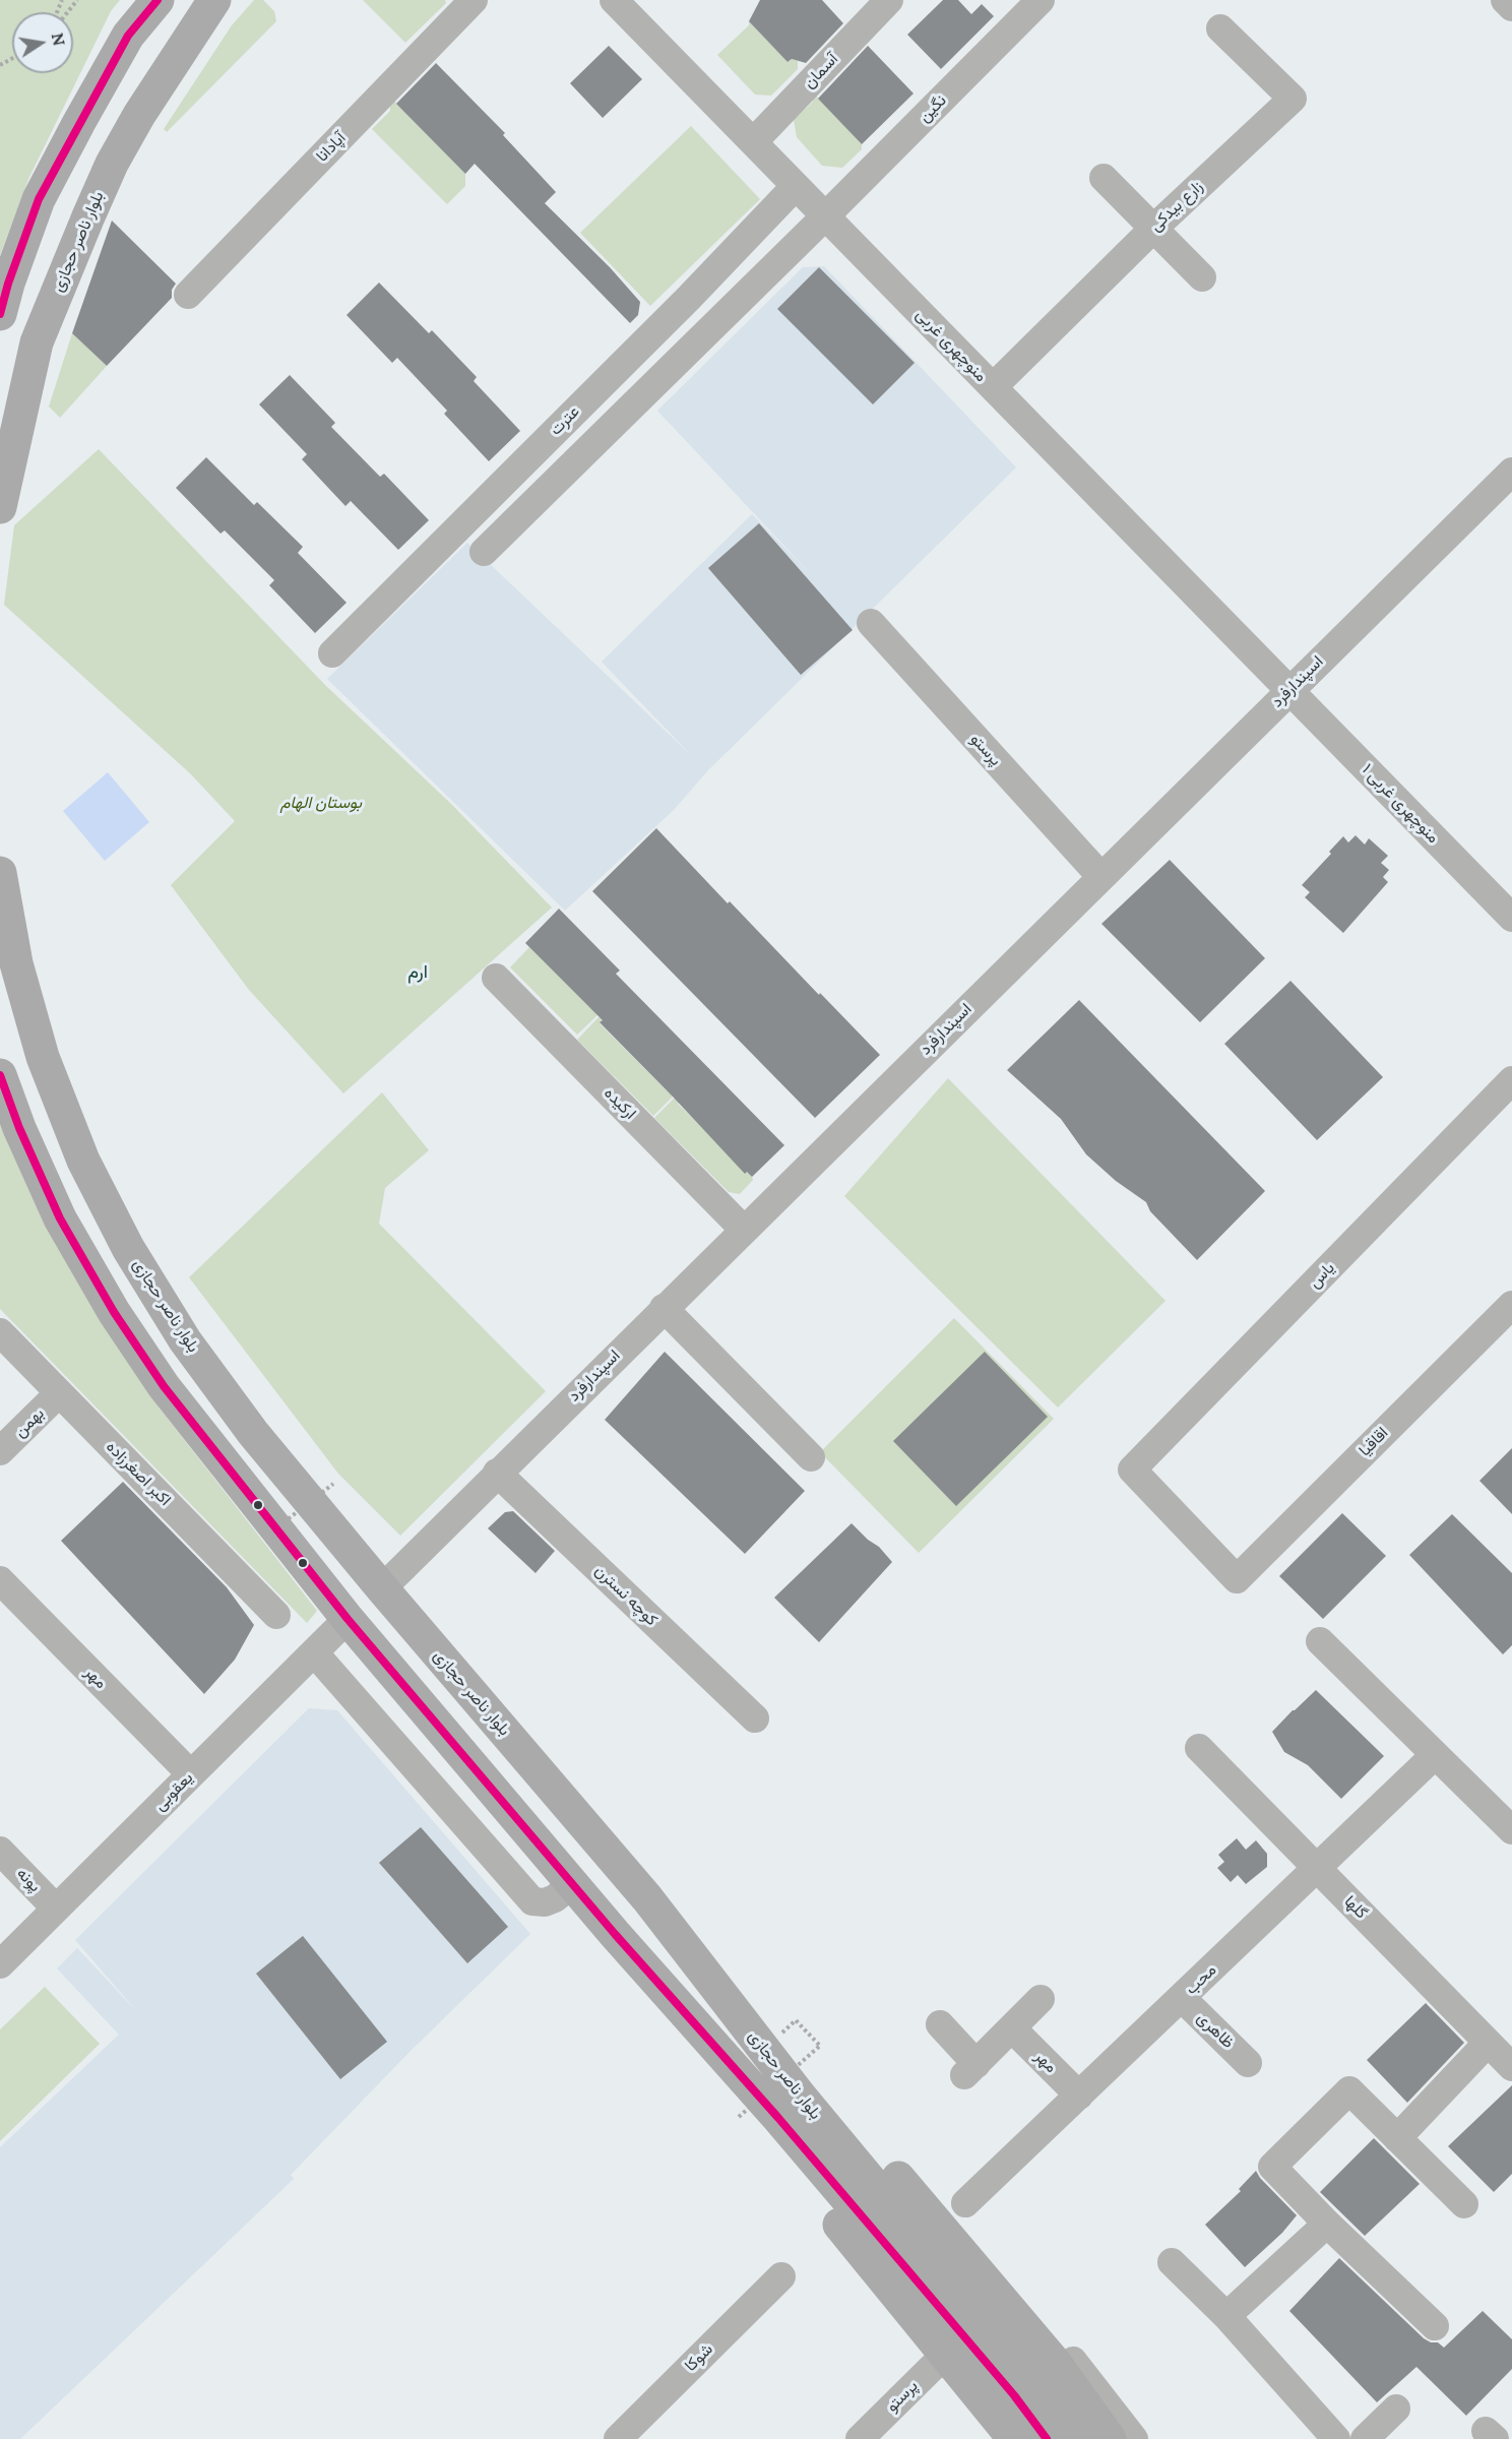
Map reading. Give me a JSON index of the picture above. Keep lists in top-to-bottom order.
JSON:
{
  "streets": {
    "main road": ["بلوار ناصر حجازی"],
    "street": [
      "آسمان",
      "نگین",
      "آپادانا",
      "زارع بیدکی",
      "منوچهری غربی",
      "عترت",
      "اسپندارفرد",
      "پرستو",
      "منوچهری غربی ۱",
      "ارکیده",
      "یاس",
      "بهمن",
      "اقاقیا",
      "اکبر اصغرزاده",
      "کوچه نسترن",
      "مهر",
      "یعقوبی",
      "پونه",
      "گلها",
      "محب",
      "ظاهری",
      "شوکا"
    ]
  },
  "crossings": [
    ["آسمان", "منوچهری غربی"],
    ["نگین", "منوچهری غربی"],
    ["زارع بیدکی", "منوچهری غربی"],
    ["بلوار ناصر حجازی", "اسپندارفرد"],
    ["بلوار ناصر حجازی", "یعقوبی"],
    ["منوچهری غربی", "عترت"],
    ["منوچهری غربی", "اسپندارفرد"],
    ["منوچهری غربی", "منوچهری غربی ۱"],
    ["اسپندارفرد", "پرستو"],
    ["اسپندارفرد", "منوچهری غربی ۱"],
    ["اسپندارفرد", "ارکیده"],
    ["اسپندارفرد", "کوچه نسترن"],
    ["یاس", "اقاقیا"],
    ["بهمن", "اکبر اصغرزاده"],
    ["مهر", "یعقوبی"],
    ["مهر", "محب"],
    ["یعقوبی", "پونه"],
    ["گلها", "محب"],
    ["محب", "ظاهری"]
  ],
  "districts": ["ارم"],
  "parks": ["بوستان الهام"],
  "north": "right"
}
